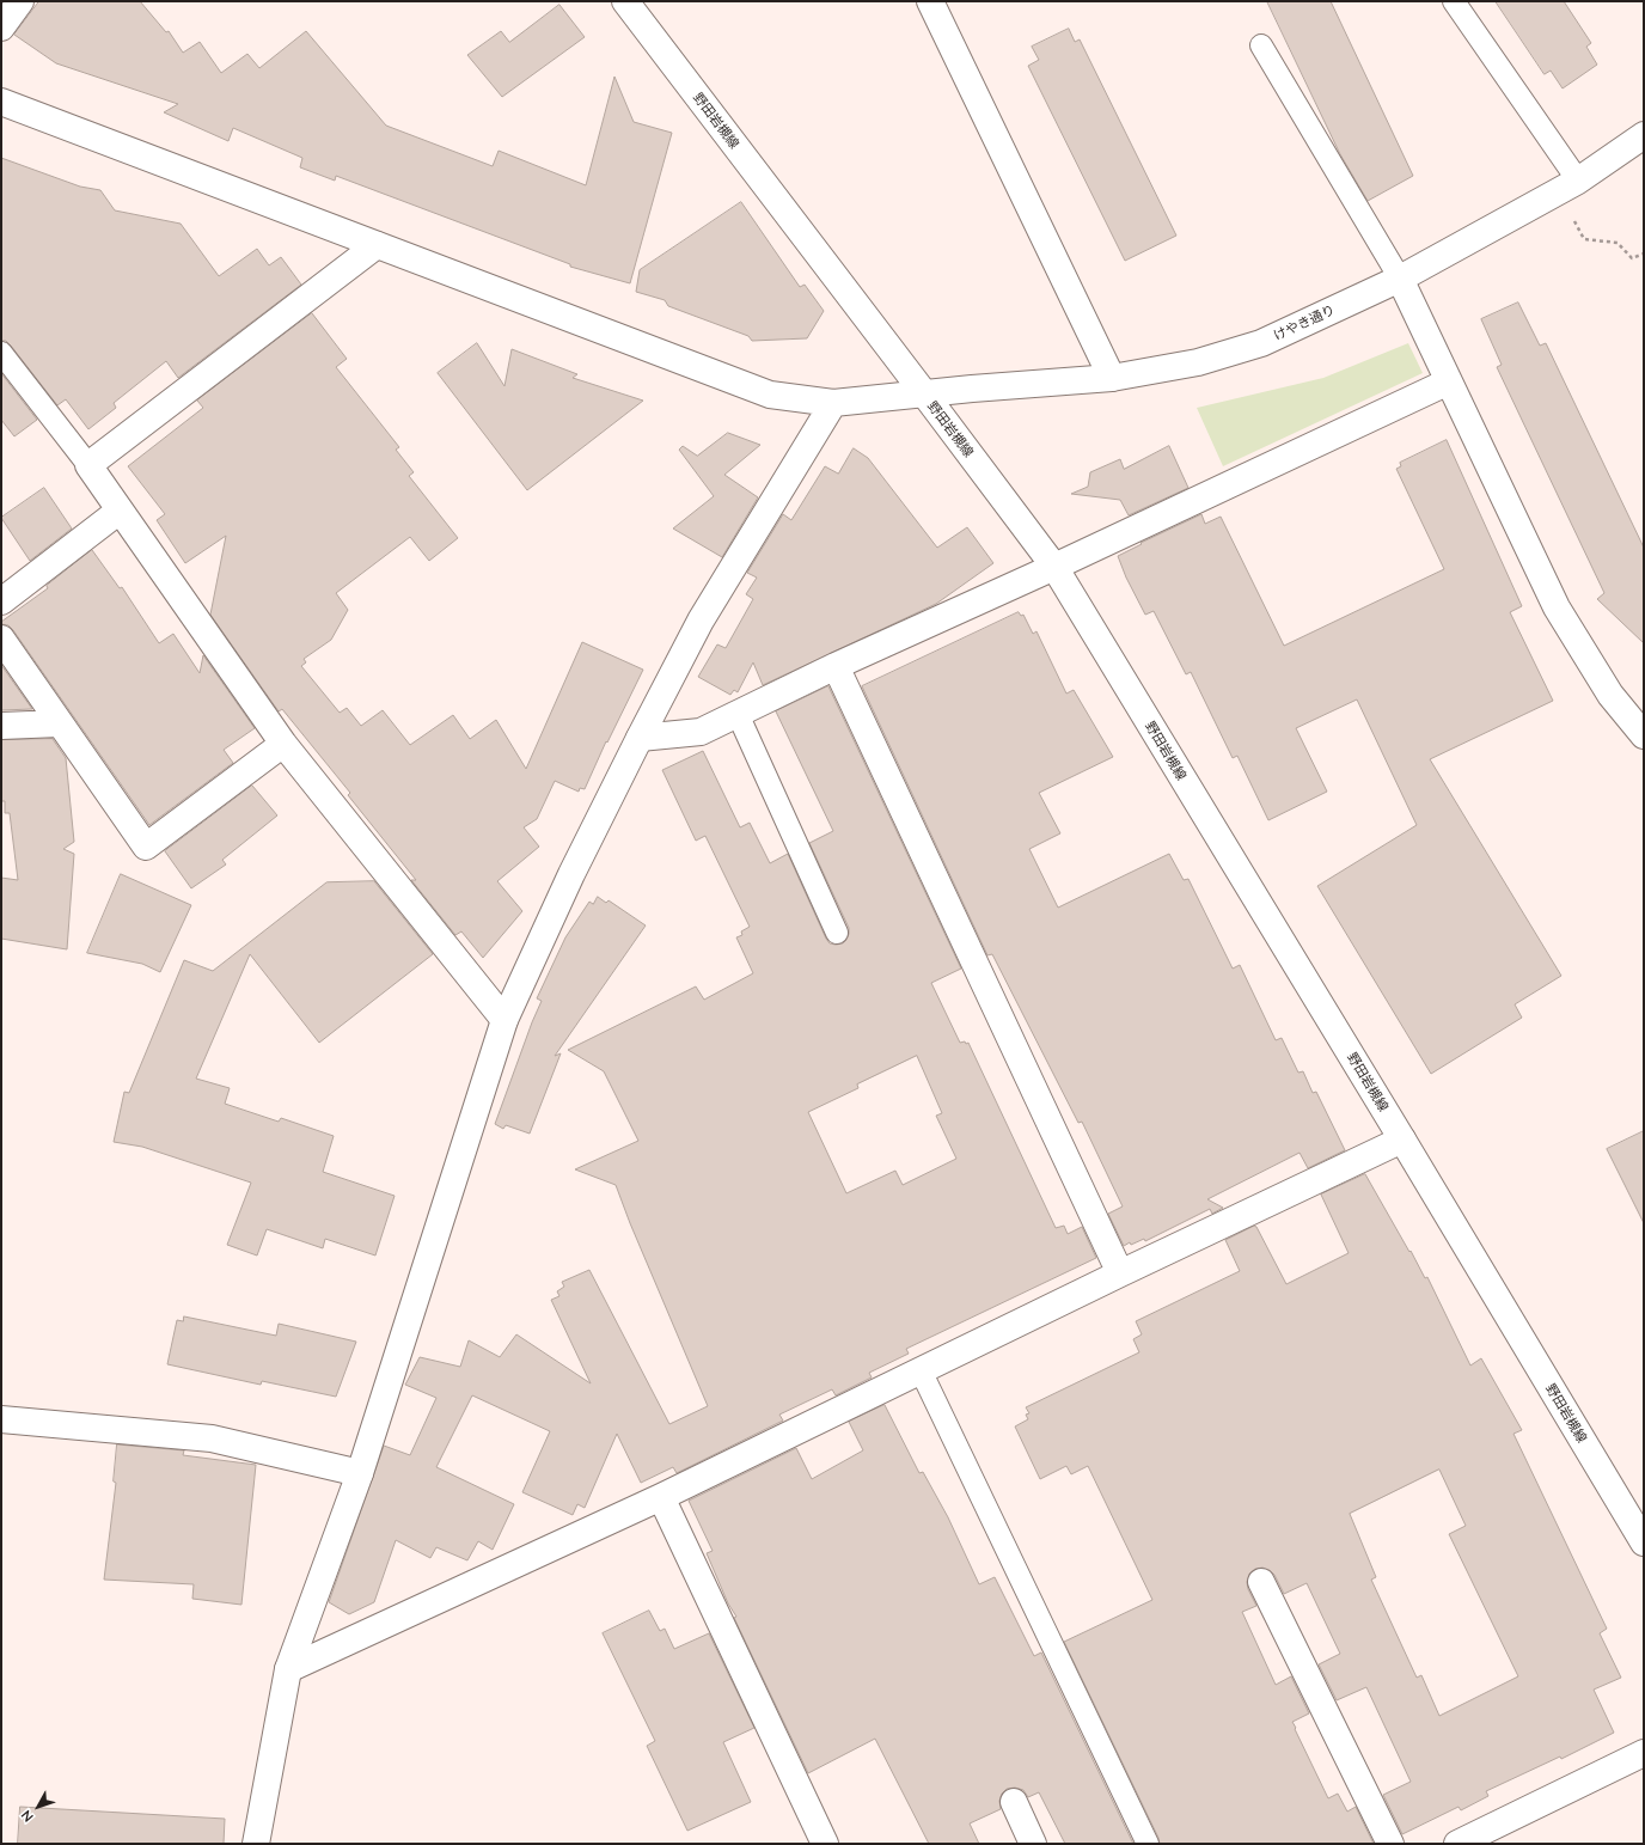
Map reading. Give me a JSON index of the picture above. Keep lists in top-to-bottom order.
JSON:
{
  "streets": {
    "street": ["野田岩槻線", "けやき通り"]
  },
  "crossings": [
    ["野田岩槻線", "けやき通り"]
  ],
  "north": "bottom left"
}
